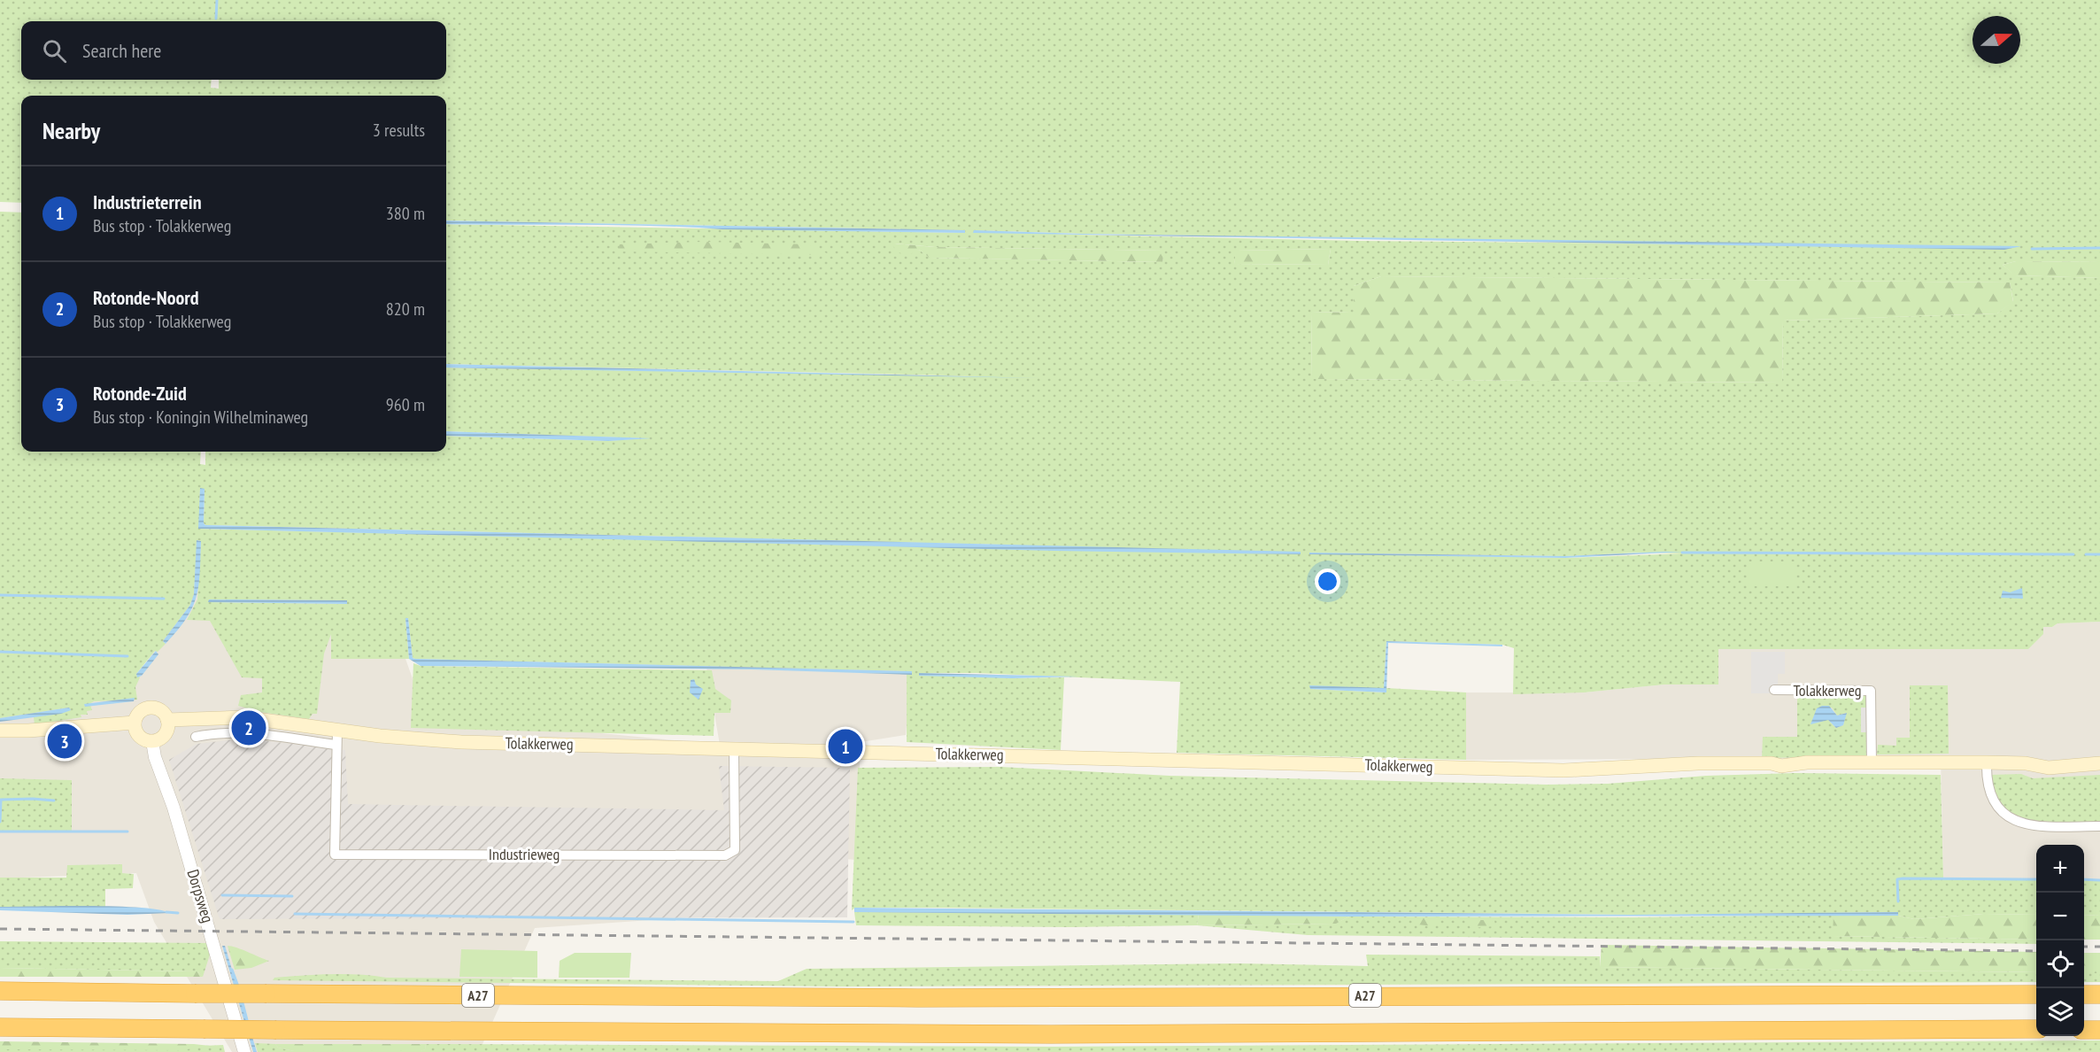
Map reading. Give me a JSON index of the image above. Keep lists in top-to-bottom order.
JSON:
{
  "streets": {
    "highway": ["A27"],
    "main road": ["Tolakkerweg"],
    "street": ["Industrieweg", "Dorpsweg"]
  },
  "crossings": [
    ["Tolakkerweg", "Industrieweg"],
    ["Tolakkerweg", "Dorpsweg"]
  ],
  "north": "right",
  "page": {
    "search": "Search here",
    "heading": ["Nearby", "3 results"],
    "list": [
      {
        "mark": "1",
        "name": "Industrieterrein",
        "note": "Bus stop · Tolakkerweg",
        "value": "380 m"
      },
      {
        "mark": "2",
        "name": "Rotonde-Noord",
        "note": "Bus stop · Tolakkerweg",
        "value": "820 m"
      },
      {
        "mark": "3",
        "name": "Rotonde-Zuid",
        "note": "Bus stop · Koningin Wilhelminaweg",
        "value": "960 m"
      }
    ],
    "pins": ["2", "3", "1"],
    "map_buttons": ["+", "−"]
  }
}
